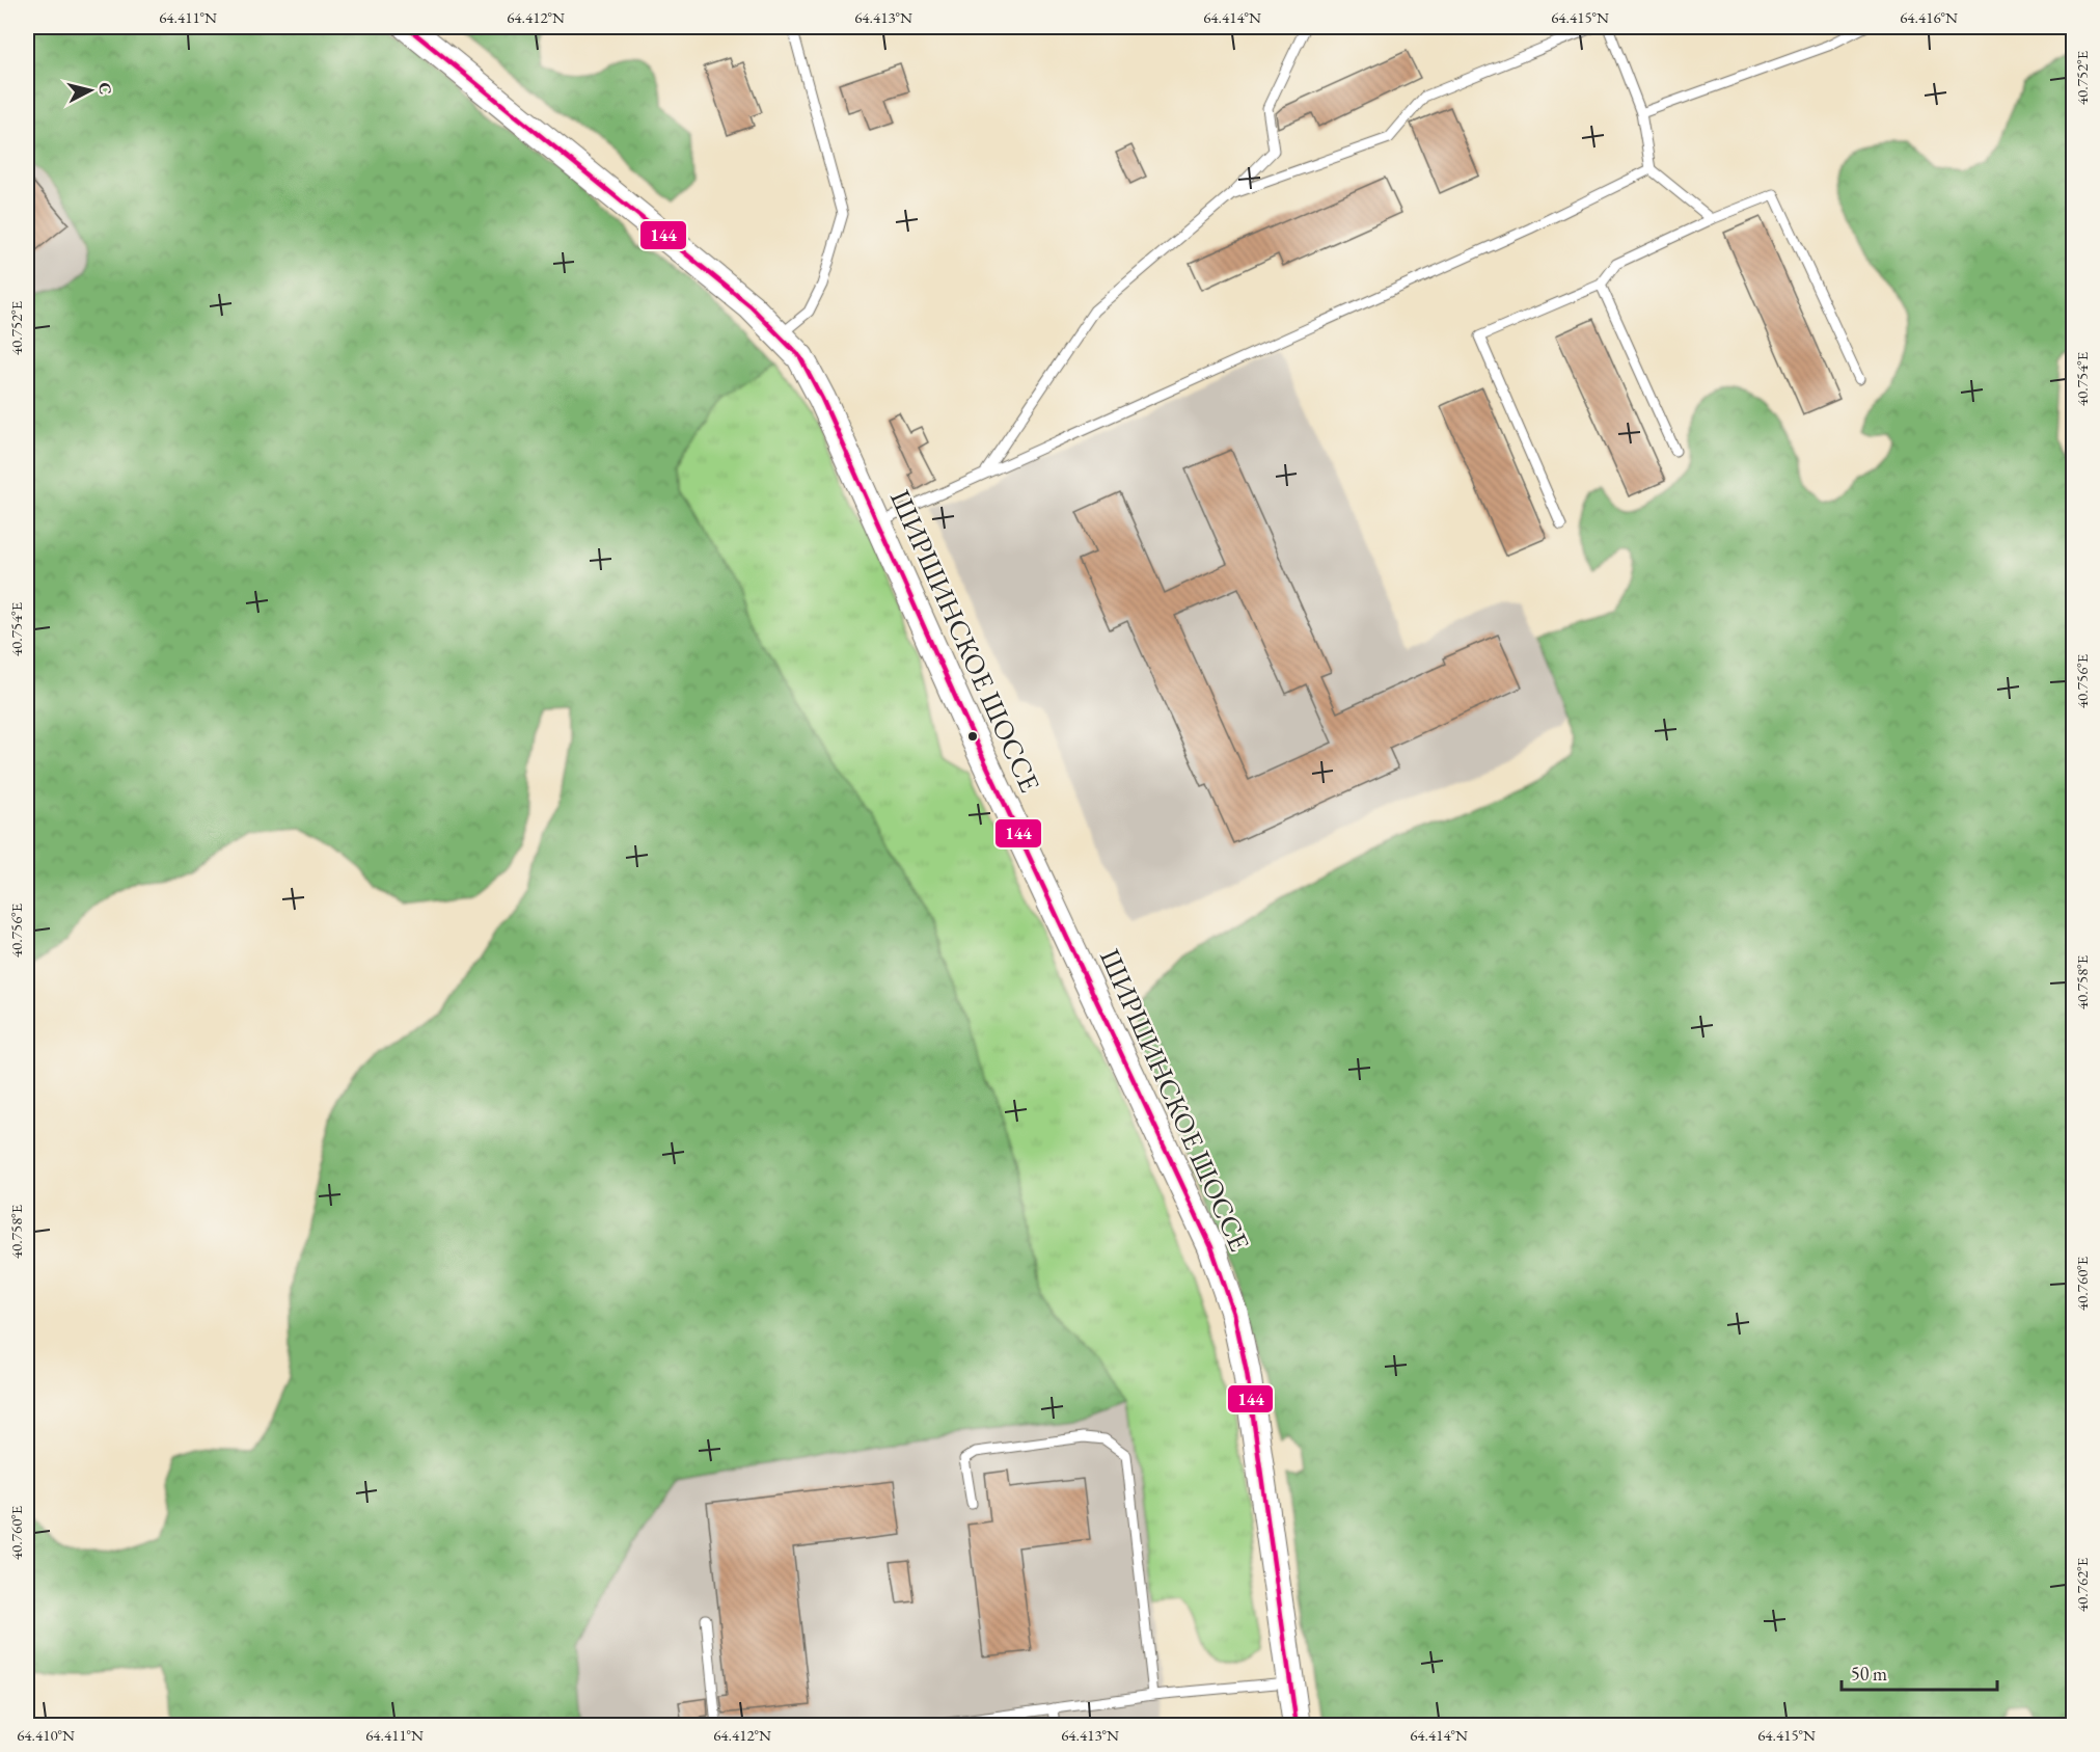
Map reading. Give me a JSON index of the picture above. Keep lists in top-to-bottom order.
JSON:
{
  "streets": {
    "main road": ["ШИРШИНСКОЕ ШОССЕ"]
  },
  "lines": ["transit line 144"],
  "scale_bar": "50 m",
  "north": "right",
  "coordinates": [
    "64.411°N",
    "64.412°N",
    "64.413°N",
    "64.414°N",
    "64.415°N",
    "64.416°N",
    "40.752°E",
    "40.754°E",
    "40.756°E",
    "40.758°E",
    "40.760°E",
    "40.762°E",
    "64.410°N"
  ]
}
